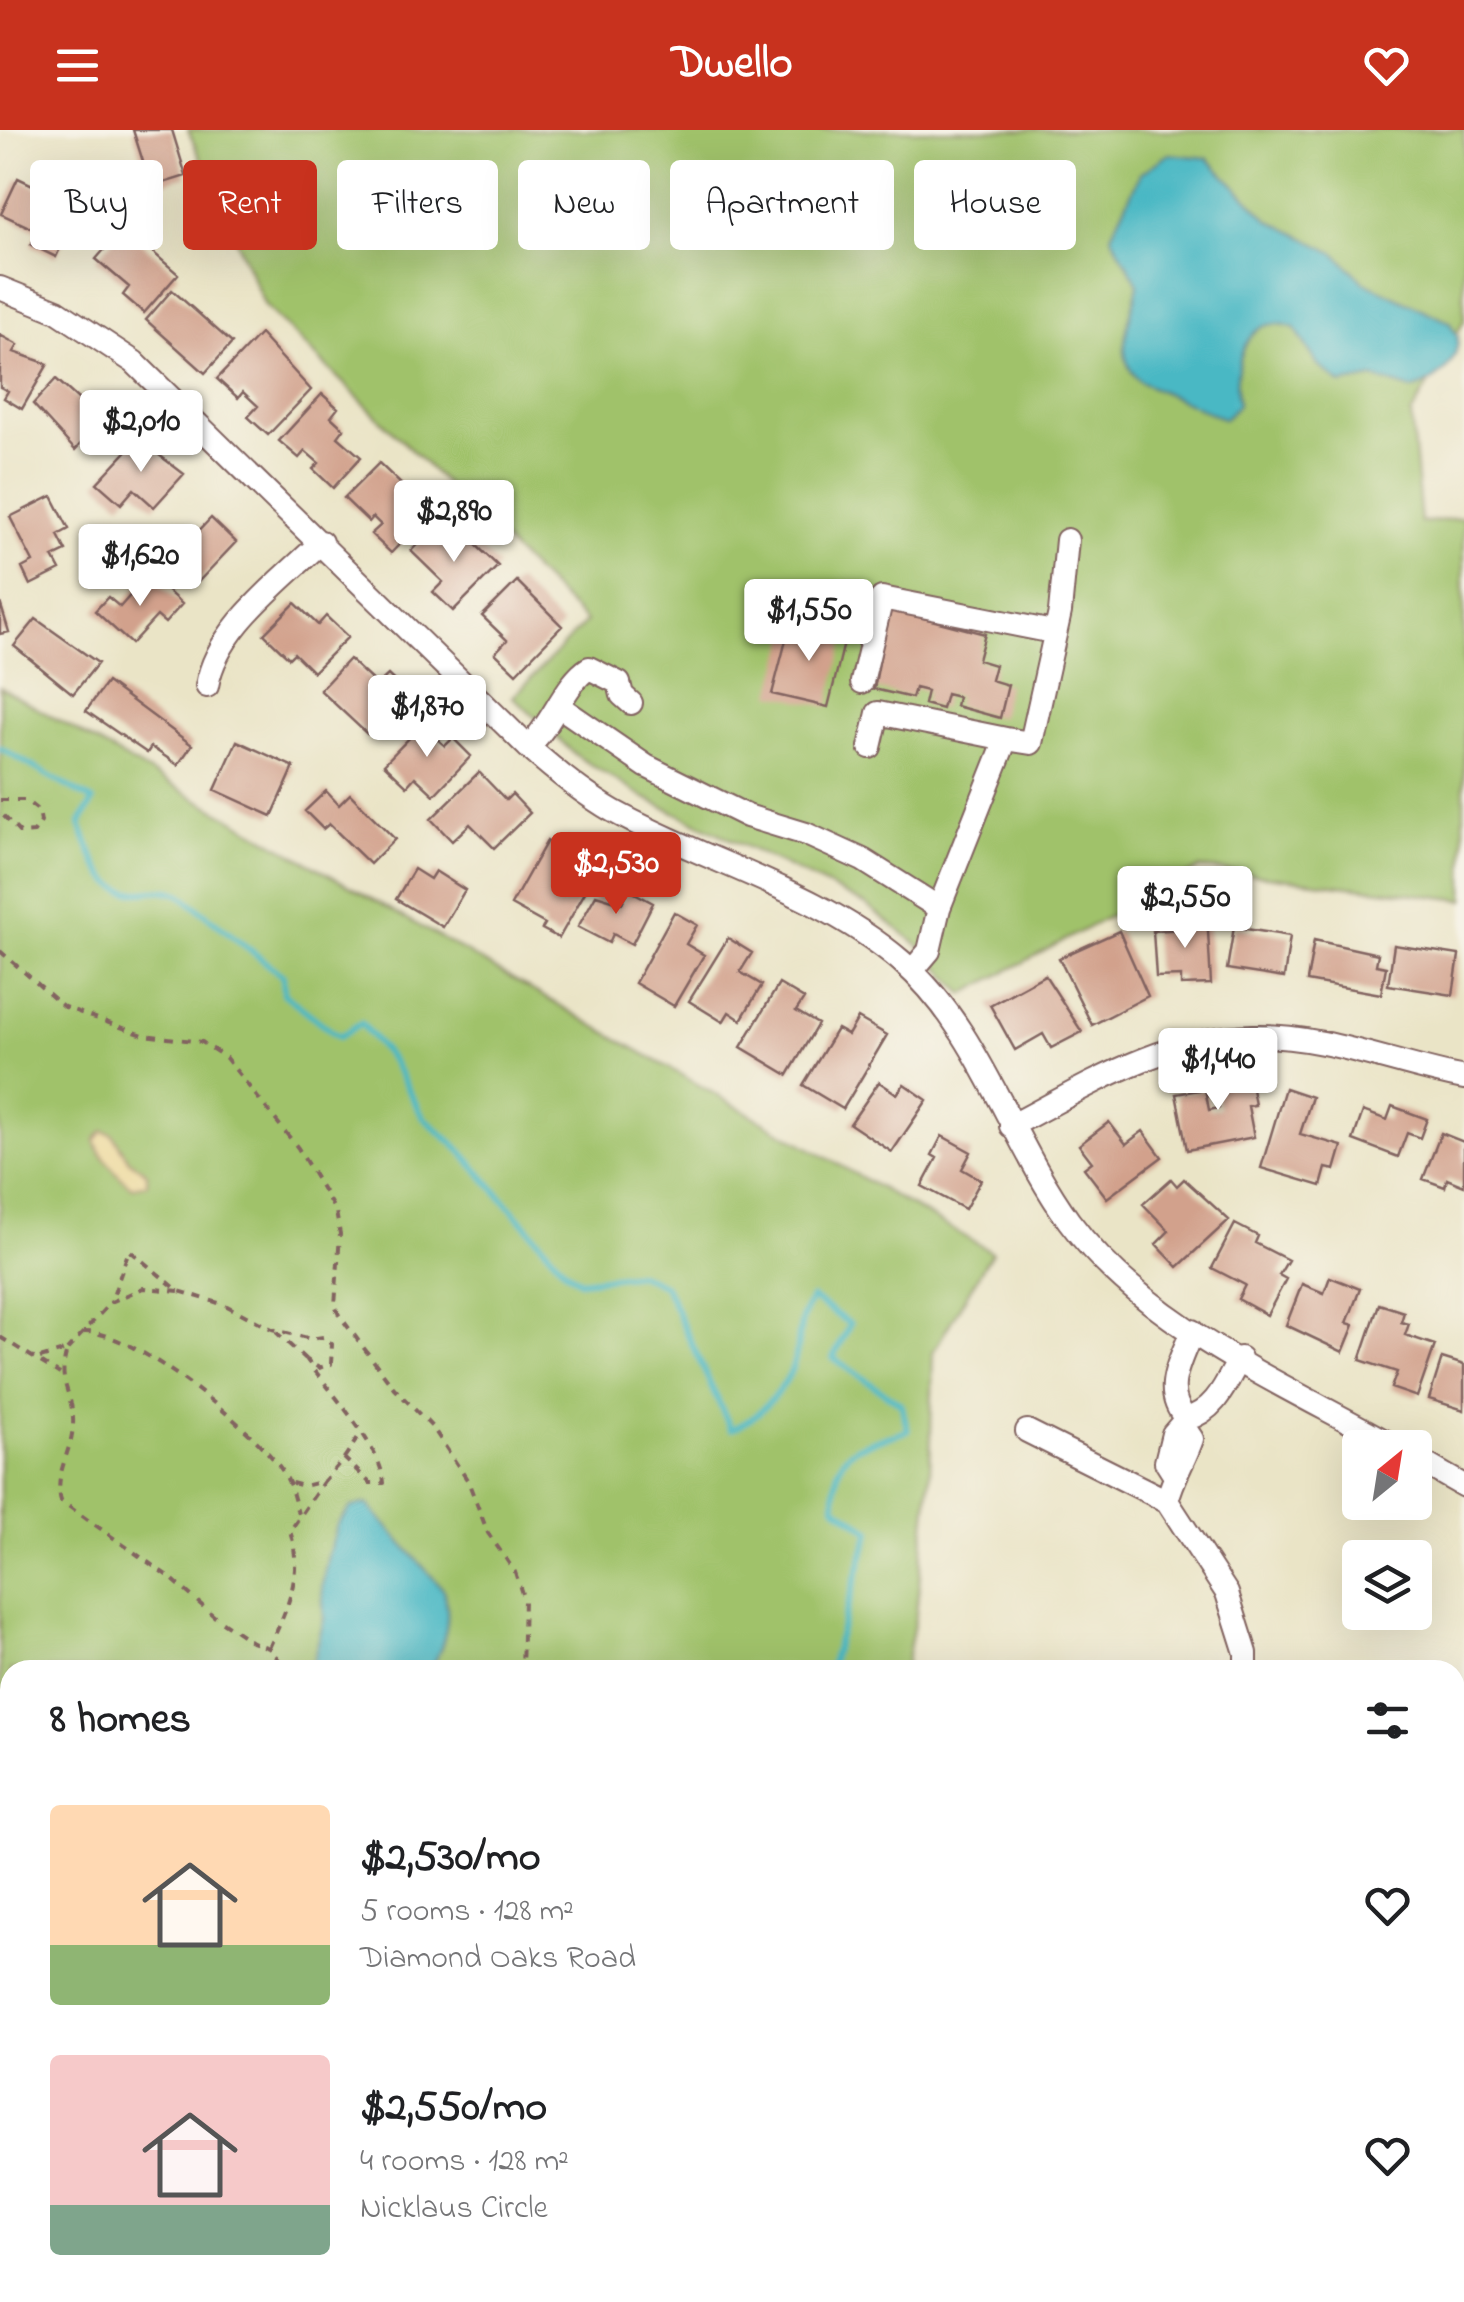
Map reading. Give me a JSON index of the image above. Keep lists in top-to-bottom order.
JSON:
{
  "north": "top right",
  "page": {
    "header": "Dwello",
    "chip": [
      "Buy",
      "Rent",
      "Filters",
      "New",
      "Apartment",
      "House"
    ],
    "price": [
      "$2,010",
      "$2,890",
      "$1,620",
      "$1,550",
      "$1,870",
      "$2,530",
      "$2,550",
      "$1,440"
    ],
    "heading": "8 homes",
    "list": [
      {
        "name": "$2,530/mo",
        "note": "5 rooms · 128 m² · Diamond Oaks Road"
      },
      {
        "name": "$2,550/mo",
        "note": "4 rooms · 128 m² · Nicklaus Circle"
      }
    ]
  }
}
